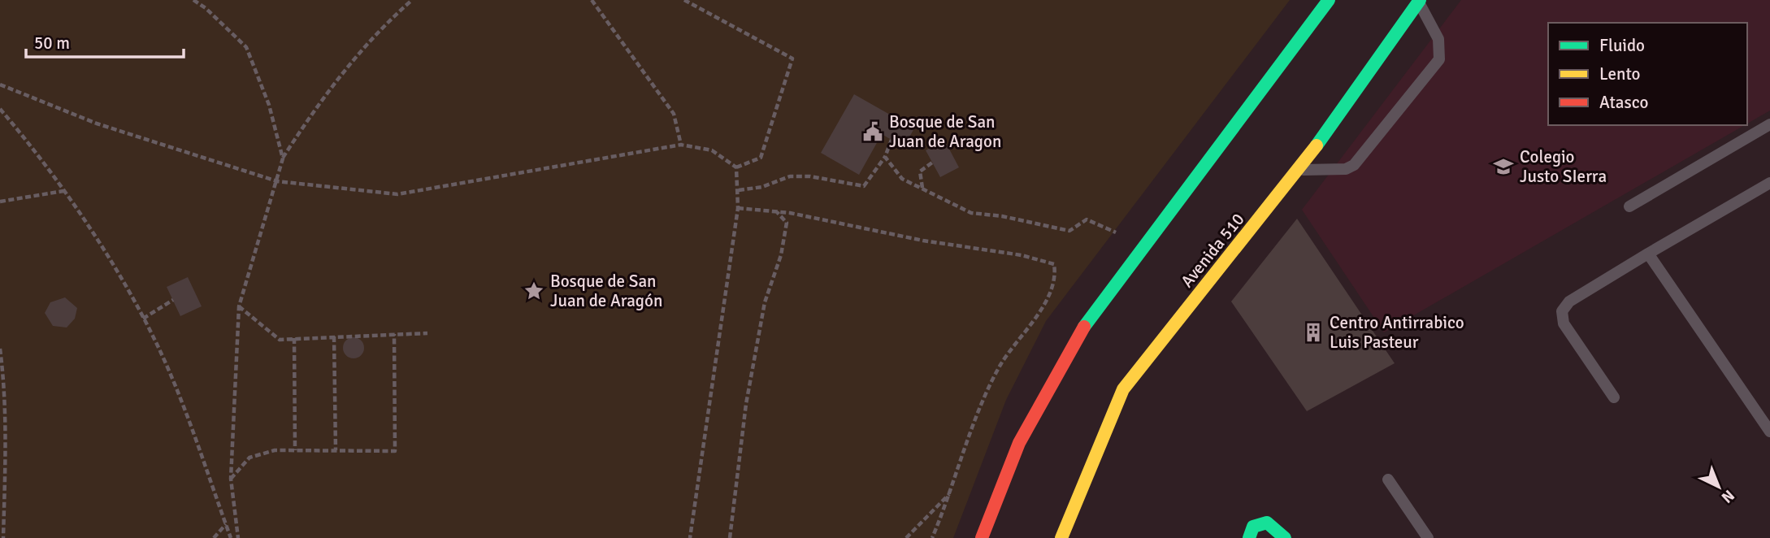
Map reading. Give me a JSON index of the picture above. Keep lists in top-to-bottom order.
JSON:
{
  "streets": {
    "main road": ["Avenida 510"]
  },
  "places": {
    "public building": ["Bosque de San Juan de Aragon"],
    "school or university": ["Colegio Justo SIerra"],
    "place": ["Bosque de San Juan de Aragón"],
    "building": ["Centro Antirrabico Luis Pasteur"]
  },
  "legend": ["Fluido", "Lento", "Atasco"],
  "scale_bar": "50 m",
  "north": "bottom right"
}
